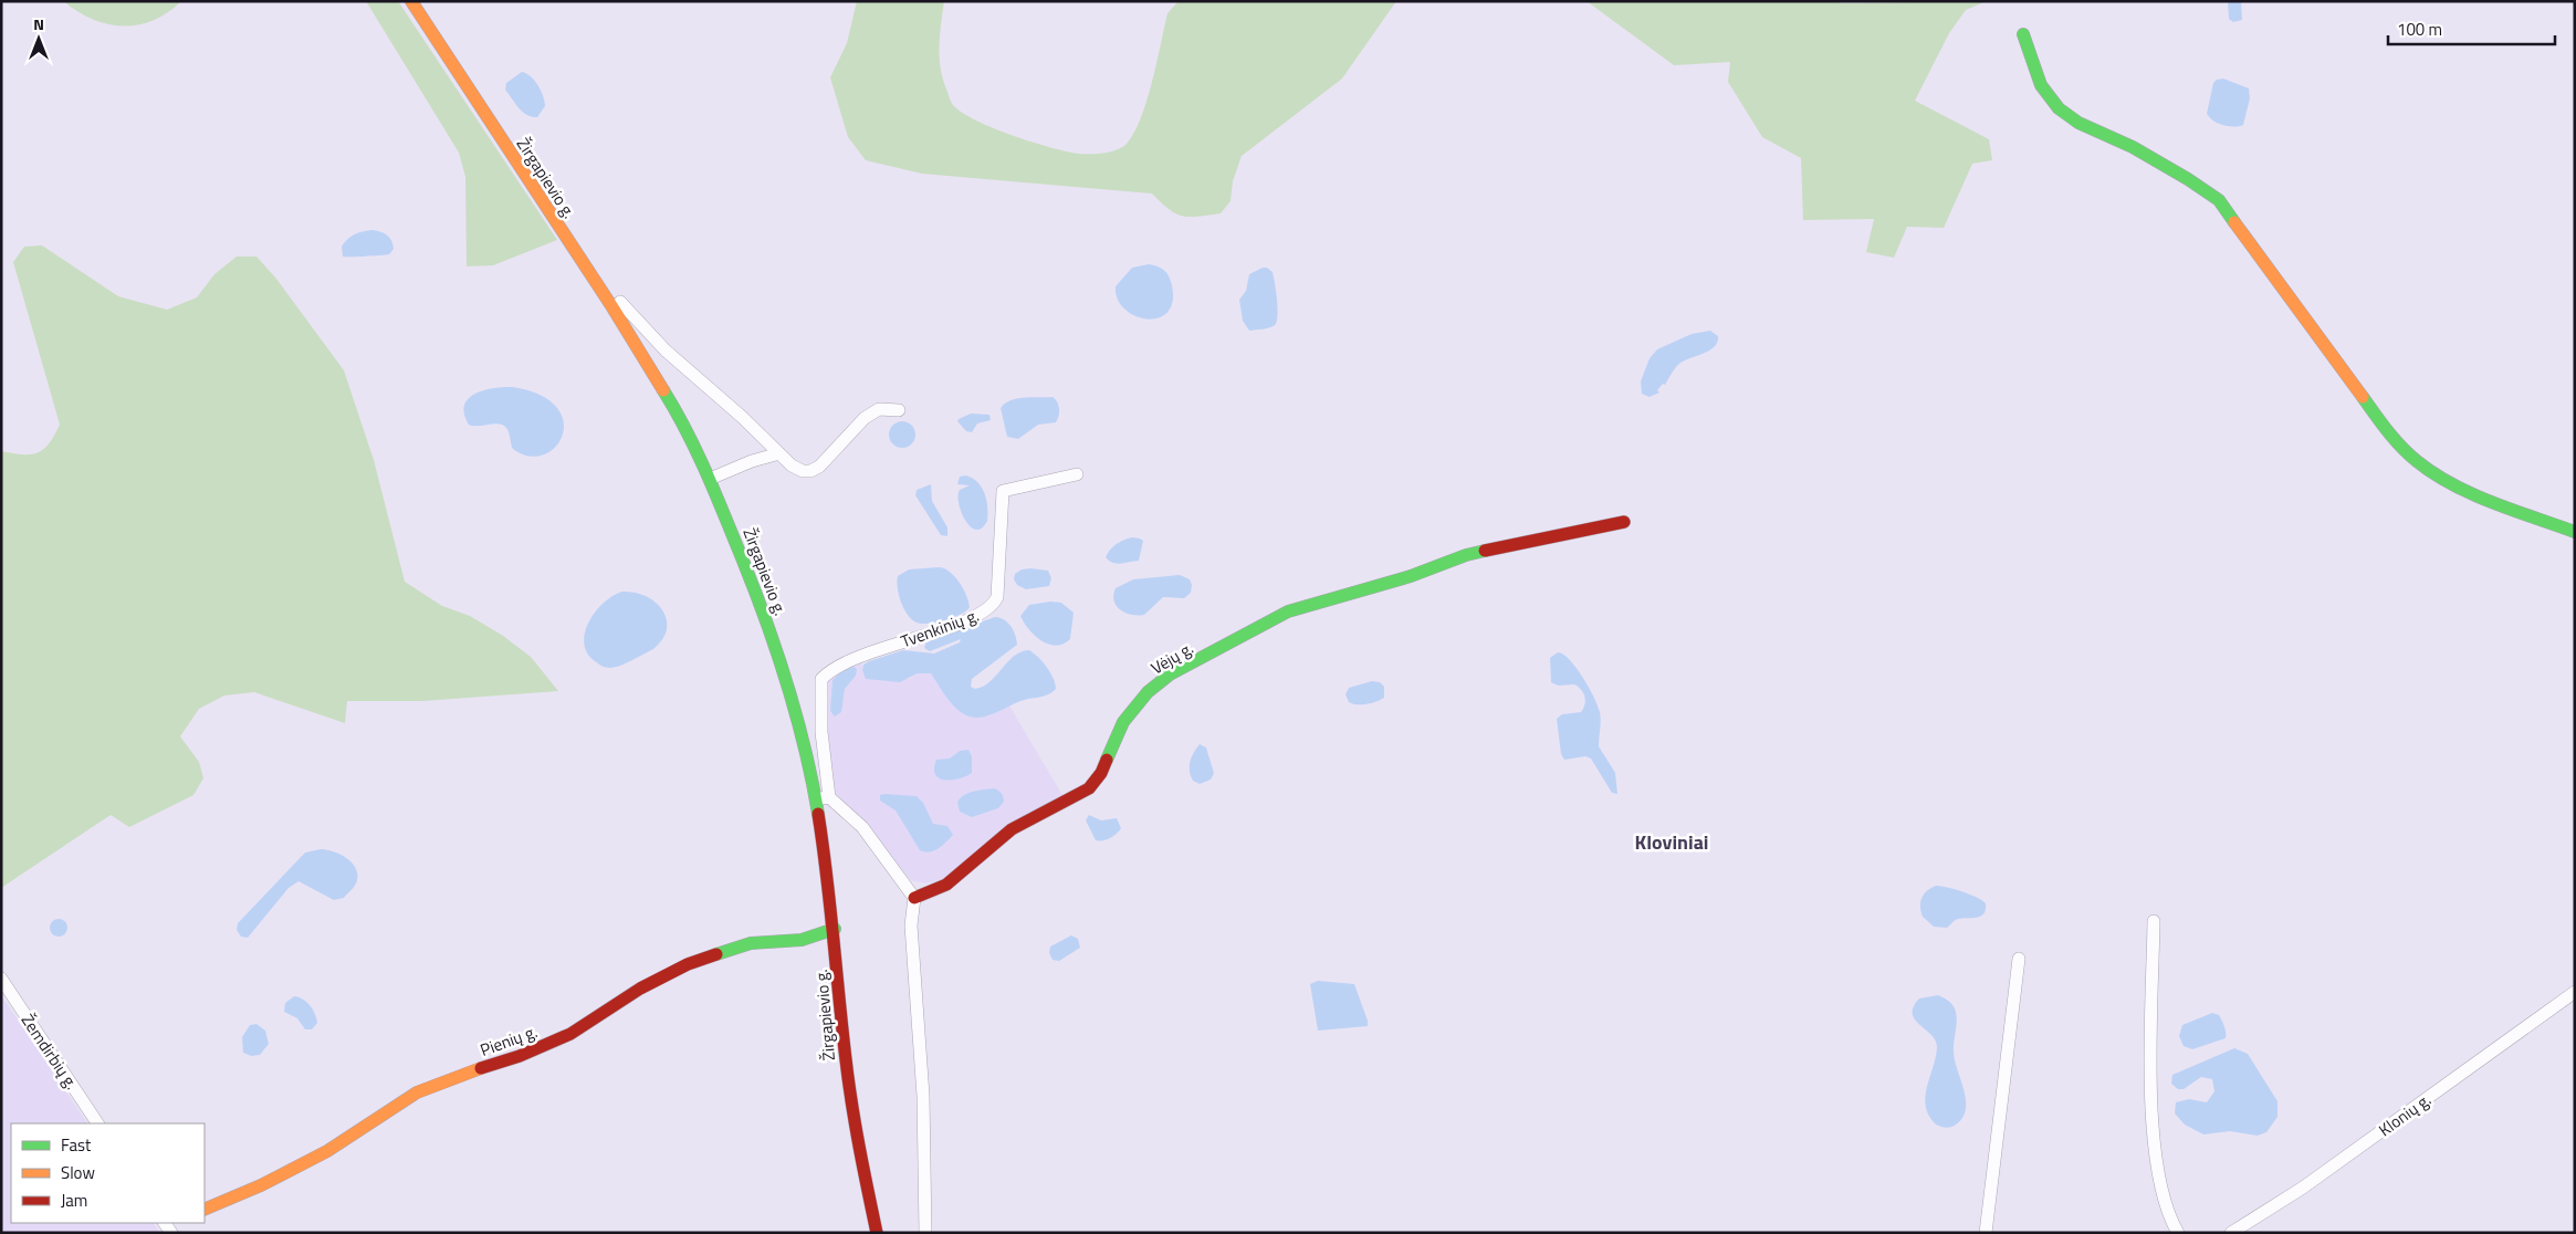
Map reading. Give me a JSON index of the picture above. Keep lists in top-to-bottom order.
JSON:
{
  "streets": {
    "street": [
      "Žirgapievio g.",
      "Tvenkinių g.",
      "Vėjų g.",
      "Pienių g.",
      "Žemdirbių g.",
      "Klonių g."
    ]
  },
  "crossings": [
    ["Žirgapievio g.", "Tvenkinių g."],
    ["Žirgapievio g.", "Pienių g."]
  ],
  "districts": ["Kloviniai"],
  "legend": ["Fast", "Slow", "Jam"],
  "scale_bar": "100 m",
  "north": "top"
}
